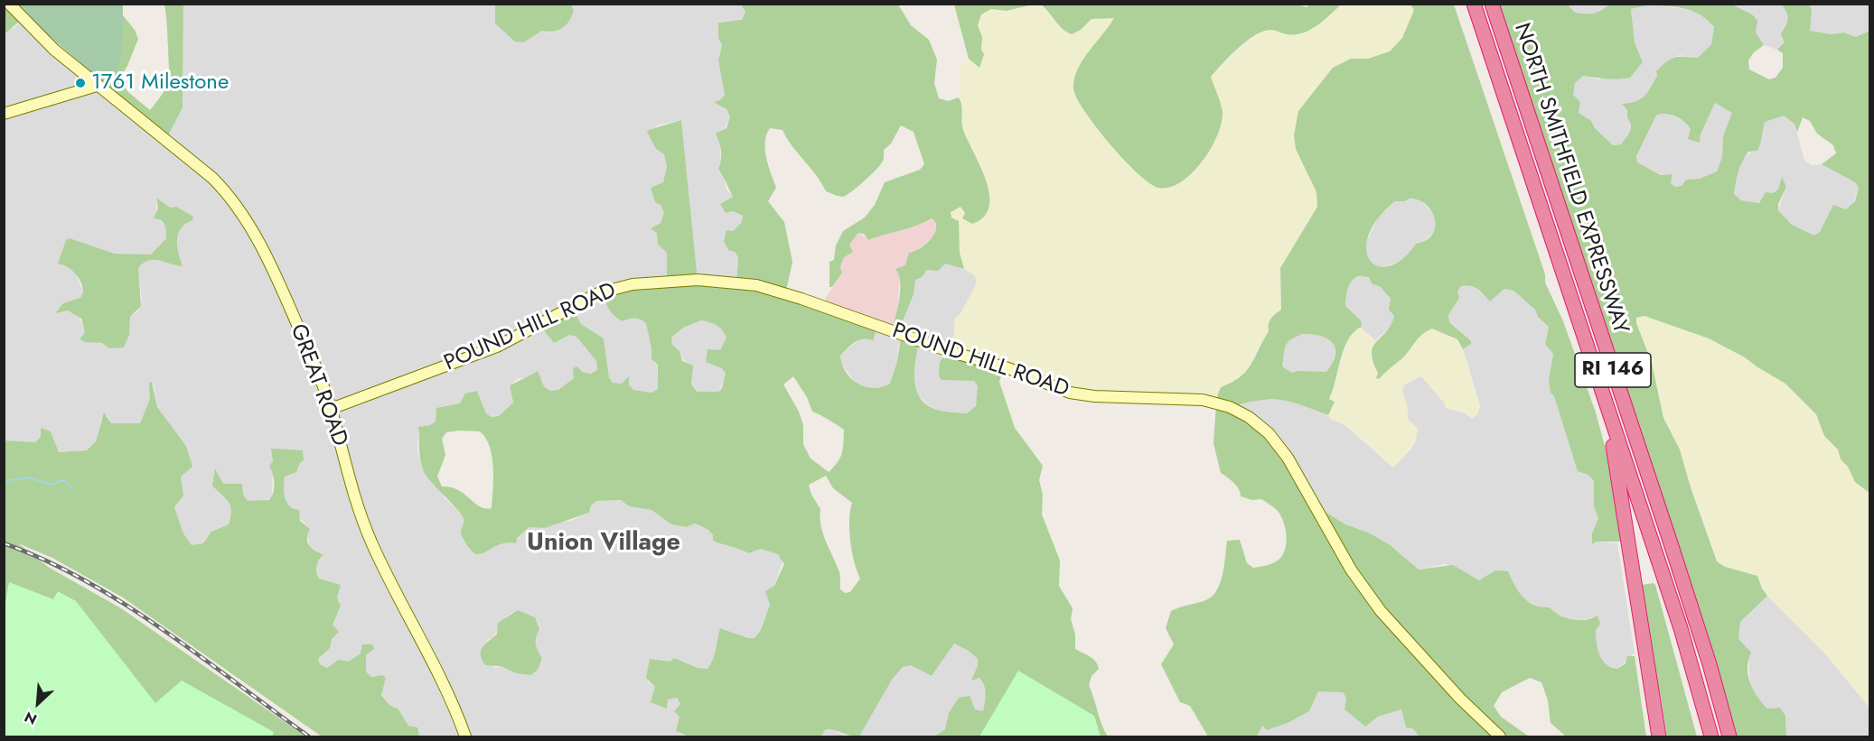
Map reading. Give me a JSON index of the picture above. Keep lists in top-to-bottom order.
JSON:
{
  "streets": {
    "highway": ["NORTH SMITHFIELD EXPRESSWAY", "RI 146"],
    "street": ["POUND HILL ROAD", "GREAT ROAD"]
  },
  "crossings": [
    ["POUND HILL ROAD", "GREAT ROAD"]
  ],
  "districts": ["Union Village"],
  "places": ["1761 Milestone"],
  "north": "bottom left"
}
